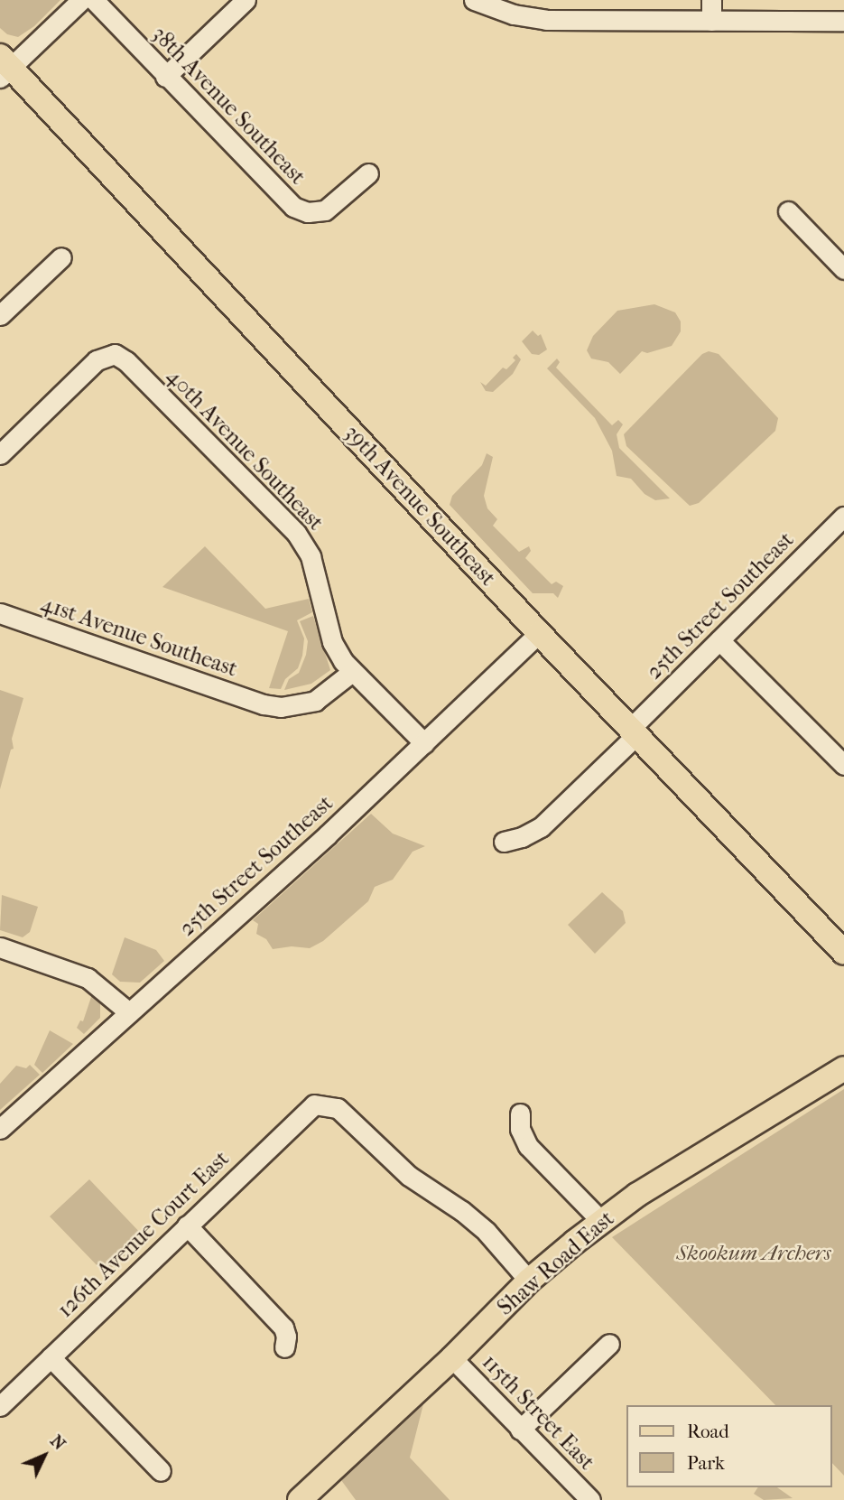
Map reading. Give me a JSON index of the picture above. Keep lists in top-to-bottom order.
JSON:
{
  "streets": {
    "main road": ["39th Avenue Southeast", "Shaw Road East"],
    "street": [
      "38th Avenue Southeast",
      "40th Avenue Southeast",
      "25th Street Southeast",
      "41st Avenue Southeast",
      "126th Avenue Court East",
      "115th Street East"
    ]
  },
  "crossings": [
    ["40th Avenue Southeast", "25th Street Southeast"],
    ["40th Avenue Southeast", "41st Avenue Southeast"],
    ["39th Avenue Southeast", "25th Street Southeast"],
    ["126th Avenue Court East", "Shaw Road East"],
    ["Shaw Road East", "115th Street East"]
  ],
  "parks": ["Skookum Archers"],
  "legend": ["Road", "Park"],
  "north": "top right"
}
